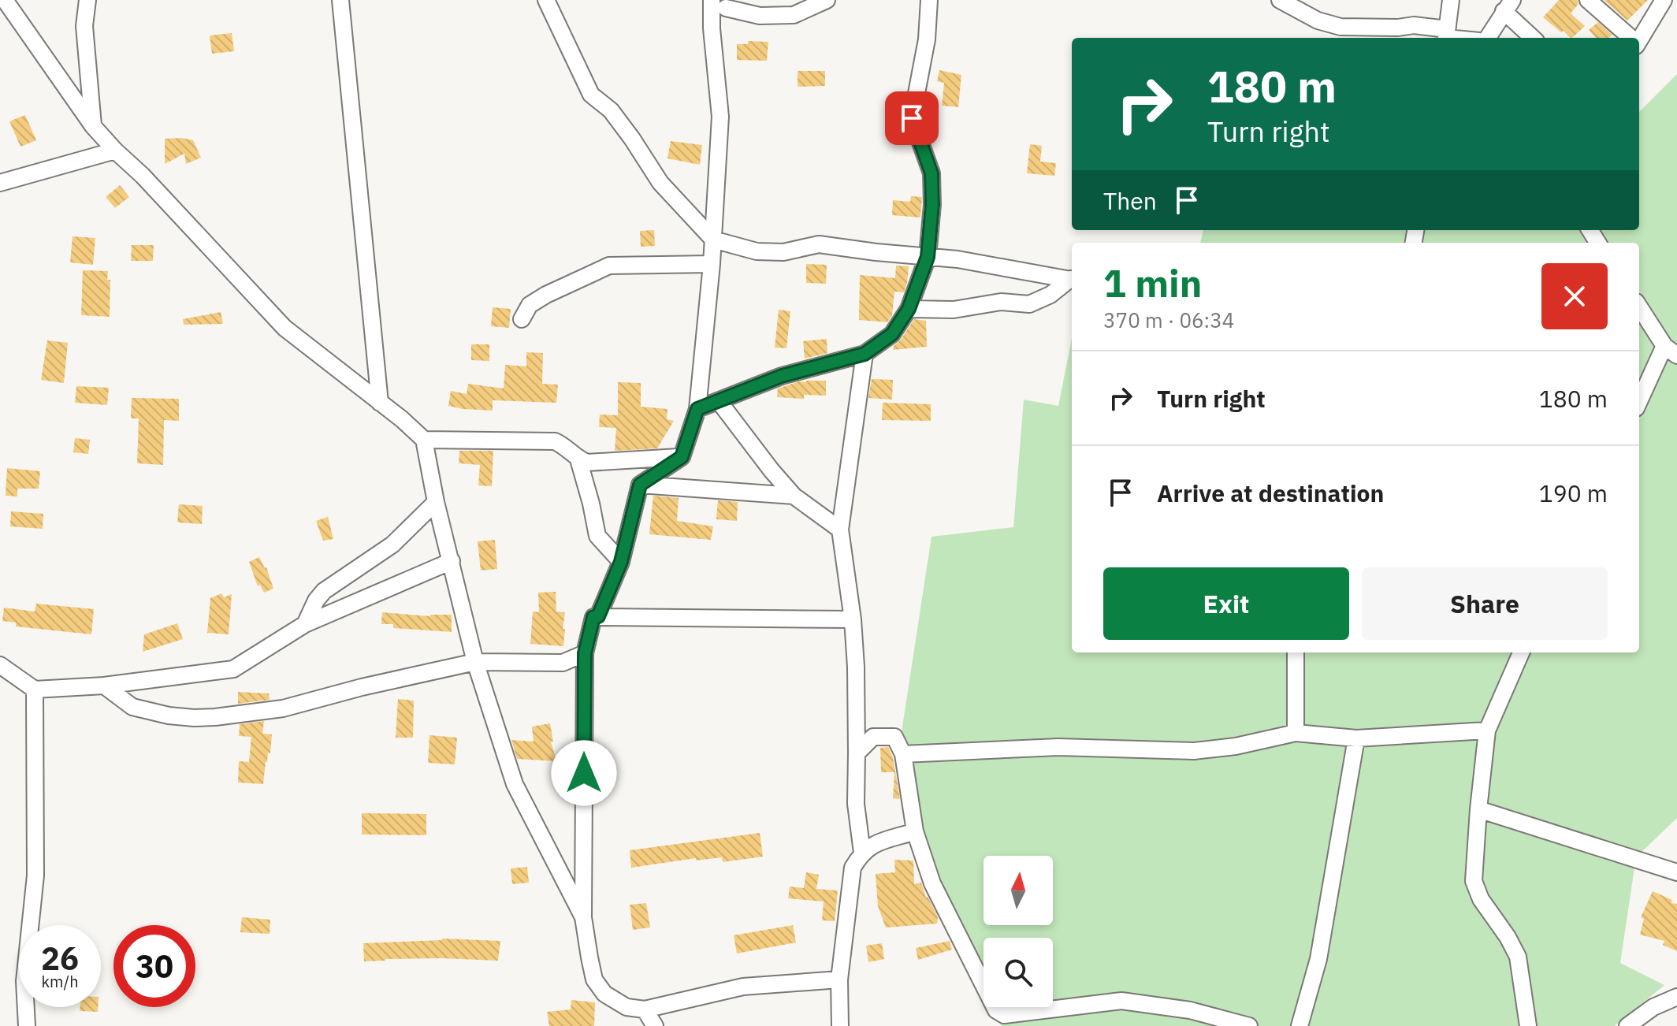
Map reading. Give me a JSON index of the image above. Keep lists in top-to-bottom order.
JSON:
{
  "north": "top",
  "page": {
    "turn": ["180 m", "Turn right"],
    "then": "Then",
    "heading": ["1 min", "370 m · 06:34"],
    "list": [
      {
        "name": "Turn right",
        "value": "180 m"
      },
      {
        "name": "Arrive at destination",
        "value": "190 m"
      }
    ],
    "buttons": ["Exit", "Share"],
    "speed": "26 km/h",
    "limit": "30"
  }
}
